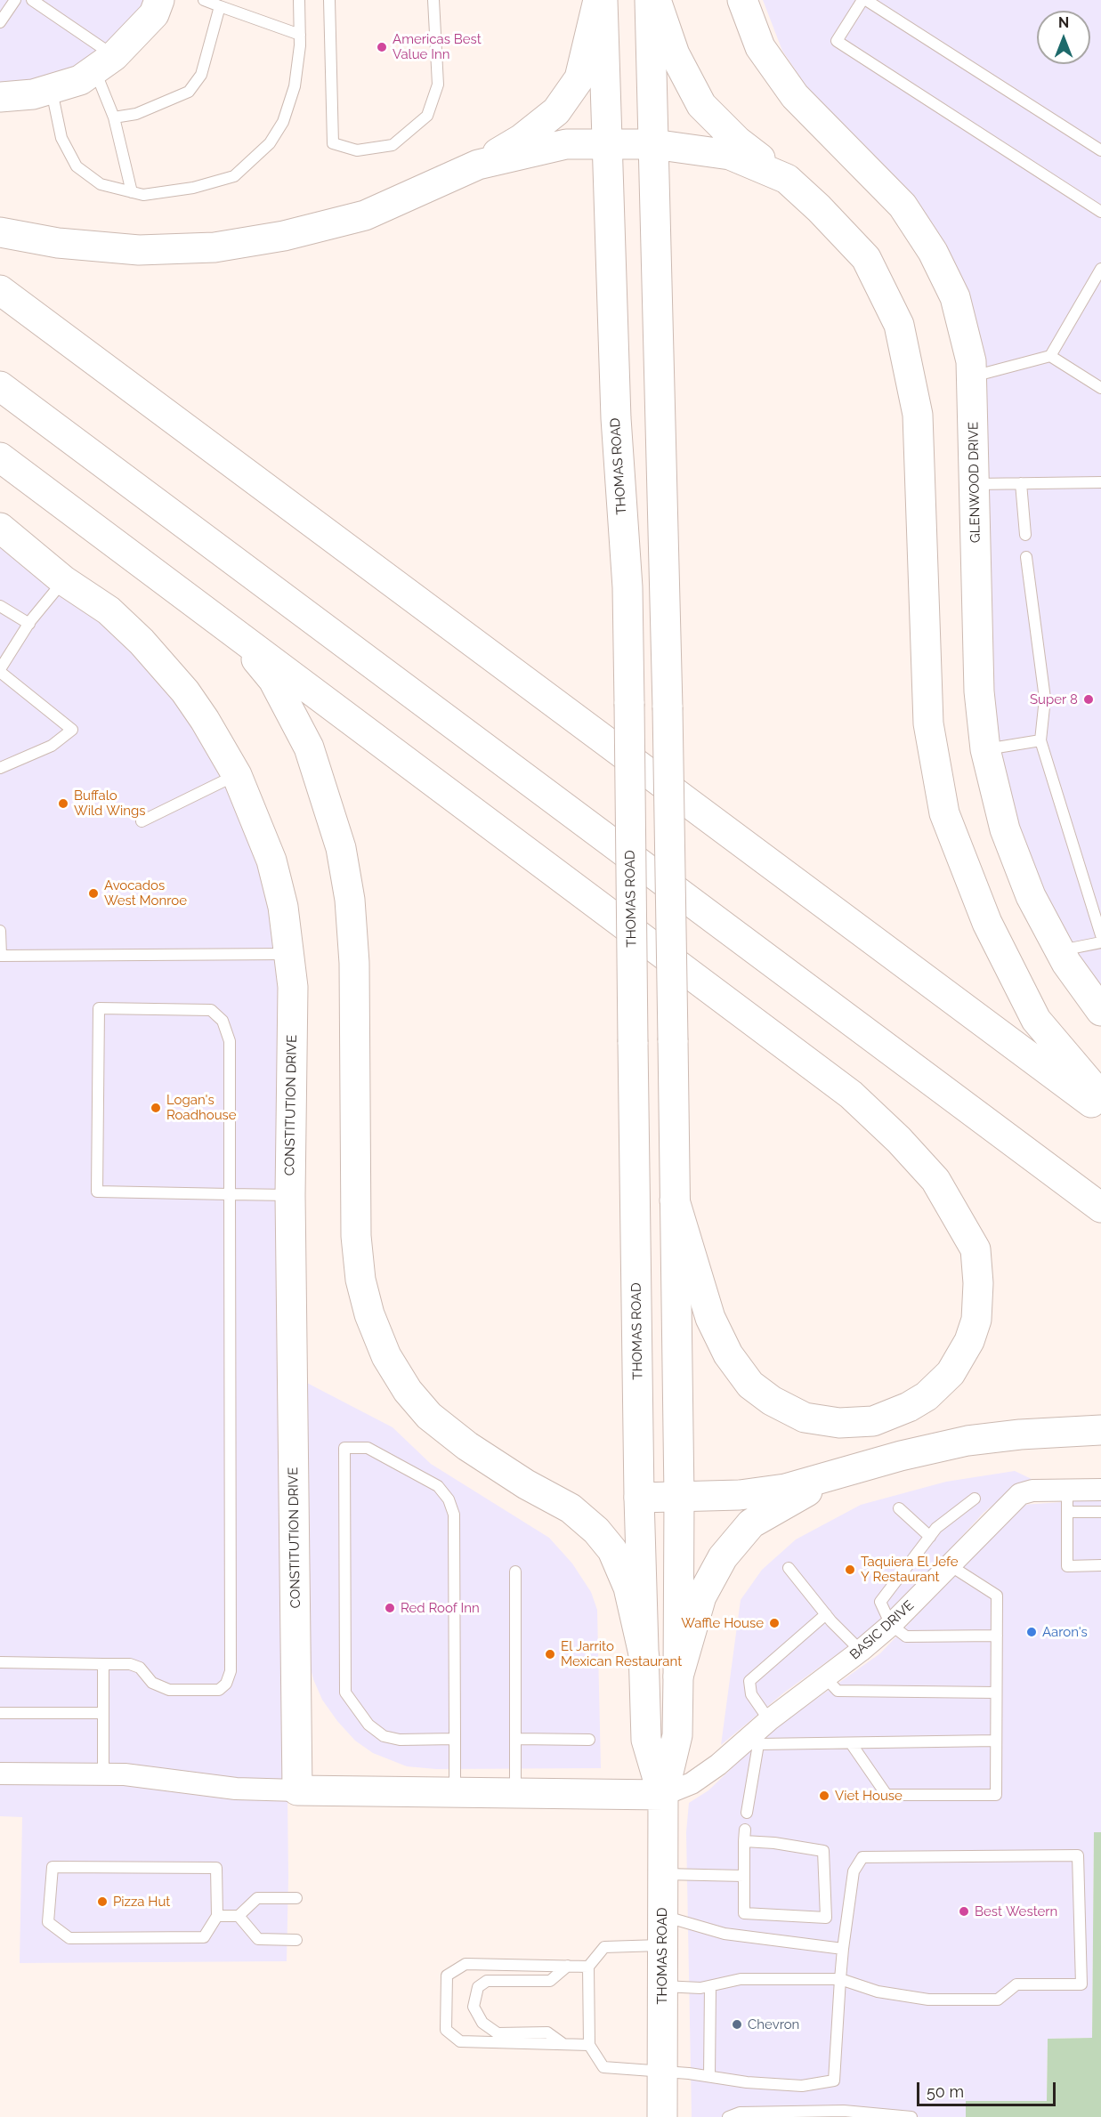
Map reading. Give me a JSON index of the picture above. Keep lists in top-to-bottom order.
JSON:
{
  "streets": {
    "main road": ["THOMAS ROAD", "GLENWOOD DRIVE", "CONSTITUTION DRIVE"],
    "street": ["BASIC DRIVE"]
  },
  "crossings": [
    ["THOMAS ROAD", "BASIC DRIVE"]
  ],
  "places": [
    "Americas Best Value Inn",
    "Super 8",
    "Buffalo Wild Wings",
    "Avocados West Monroe",
    "Logan's Roadhouse",
    "Taquiera El Jefe Y Restaurant",
    "Red Roof Inn",
    "Waffle House",
    "Aaron's",
    "El Jarrito Mexican Restaurant",
    "Viet House",
    "Pizza Hut",
    "Best Western",
    "Chevron"
  ],
  "scale_bar": "50 m",
  "north": "top"
}
